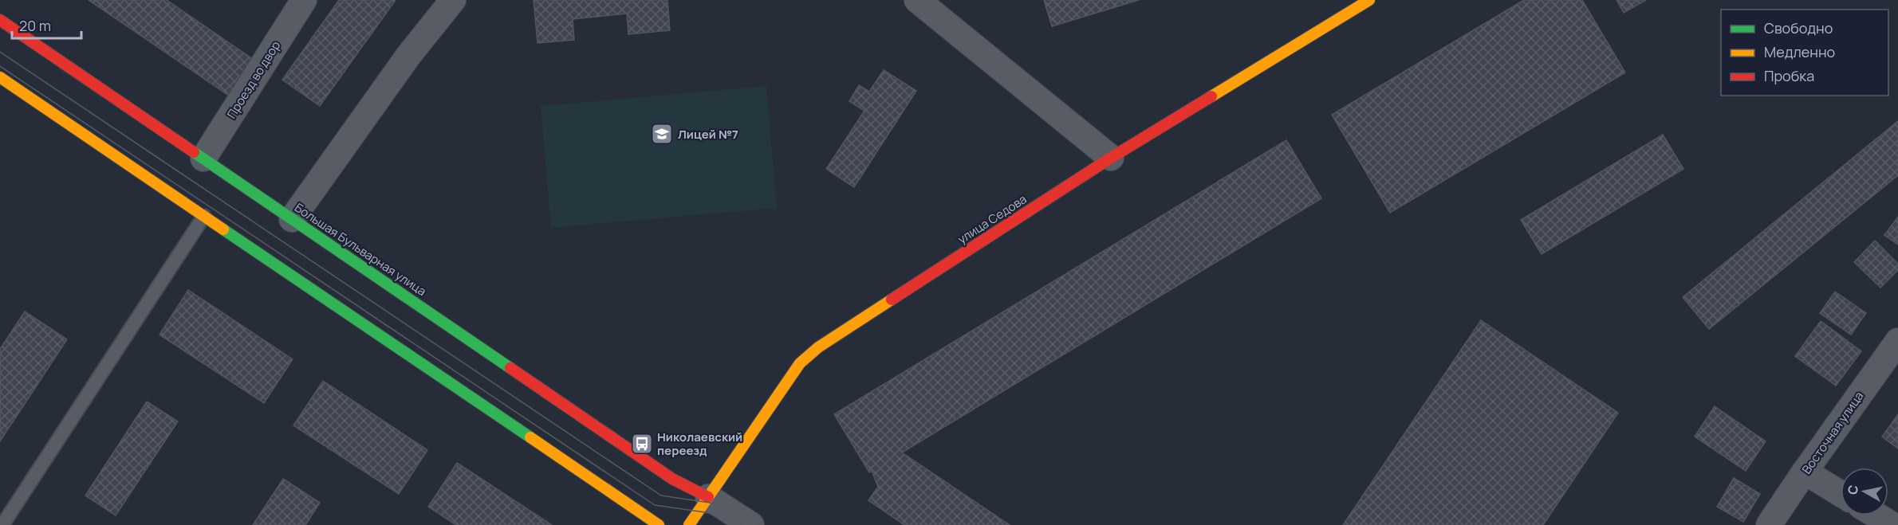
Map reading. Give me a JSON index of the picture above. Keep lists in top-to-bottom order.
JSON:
{
  "streets": {
    "main road": ["улица Седова", "Большая Бульварная улица"],
    "street": ["Проезд во двор", "Восточная улица"]
  },
  "crossings": [
    ["Проезд во двор", "Большая Бульварная улица"],
    ["улица Седова", "Большая Бульварная улица"]
  ],
  "places": {
    "school or university": ["Лицей №7"],
    "bus stop": ["Николаевский переезд"]
  },
  "legend": ["Свободно", "Медленно", "Пробка"],
  "scale_bar": "20 m",
  "north": "left"
}
